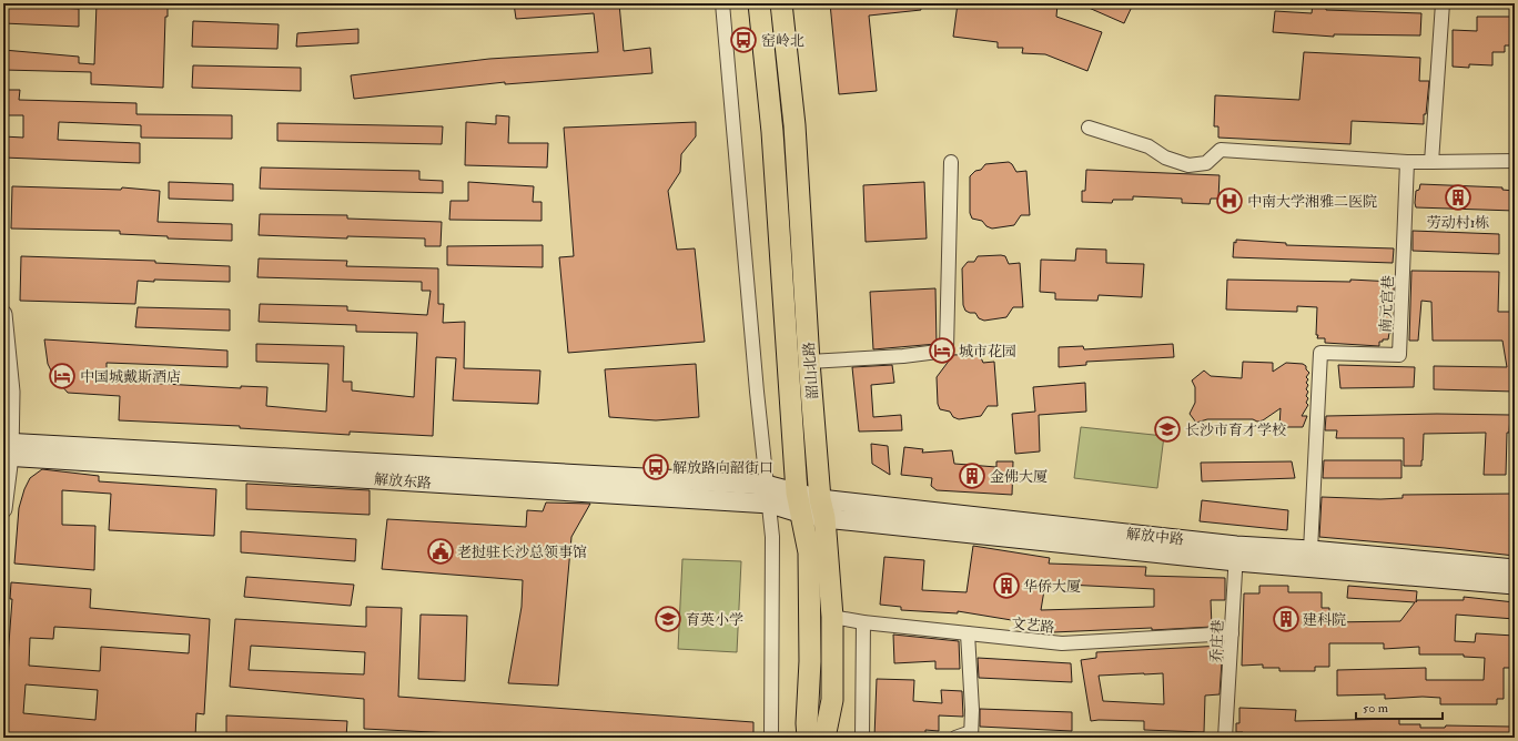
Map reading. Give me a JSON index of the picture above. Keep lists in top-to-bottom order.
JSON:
{
  "streets": {
    "main road": ["韶山北路", "解放东路", "解放中路"],
    "street": ["南元宫巷", "文艺路", "乔庄巷"]
  },
  "crossings": [
    ["南元宫巷", "解放中路"],
    ["韶山北路", "解放东路"],
    ["韶山北路", "解放中路"],
    ["韶山北路", "文艺路"],
    ["解放东路", "解放中路"],
    ["解放中路", "乔庄巷"],
    ["文艺路", "乔庄巷"]
  ],
  "places": {
    "bus stop": ["窑岭北", "解放路向韶街口"],
    "building": [
      "劳动村1栋",
      "金佛大厦",
      "华侨大厦",
      "建科院"
    ],
    "hospital": ["中南大学湘雅二医院"],
    "hotel": ["城市花园", "中国城戴斯酒店"],
    "school or university": ["长沙市育才学校", "育英小学"],
    "public building": ["老挝驻长沙总领事馆"]
  },
  "scale_bar": "50 m"
}
